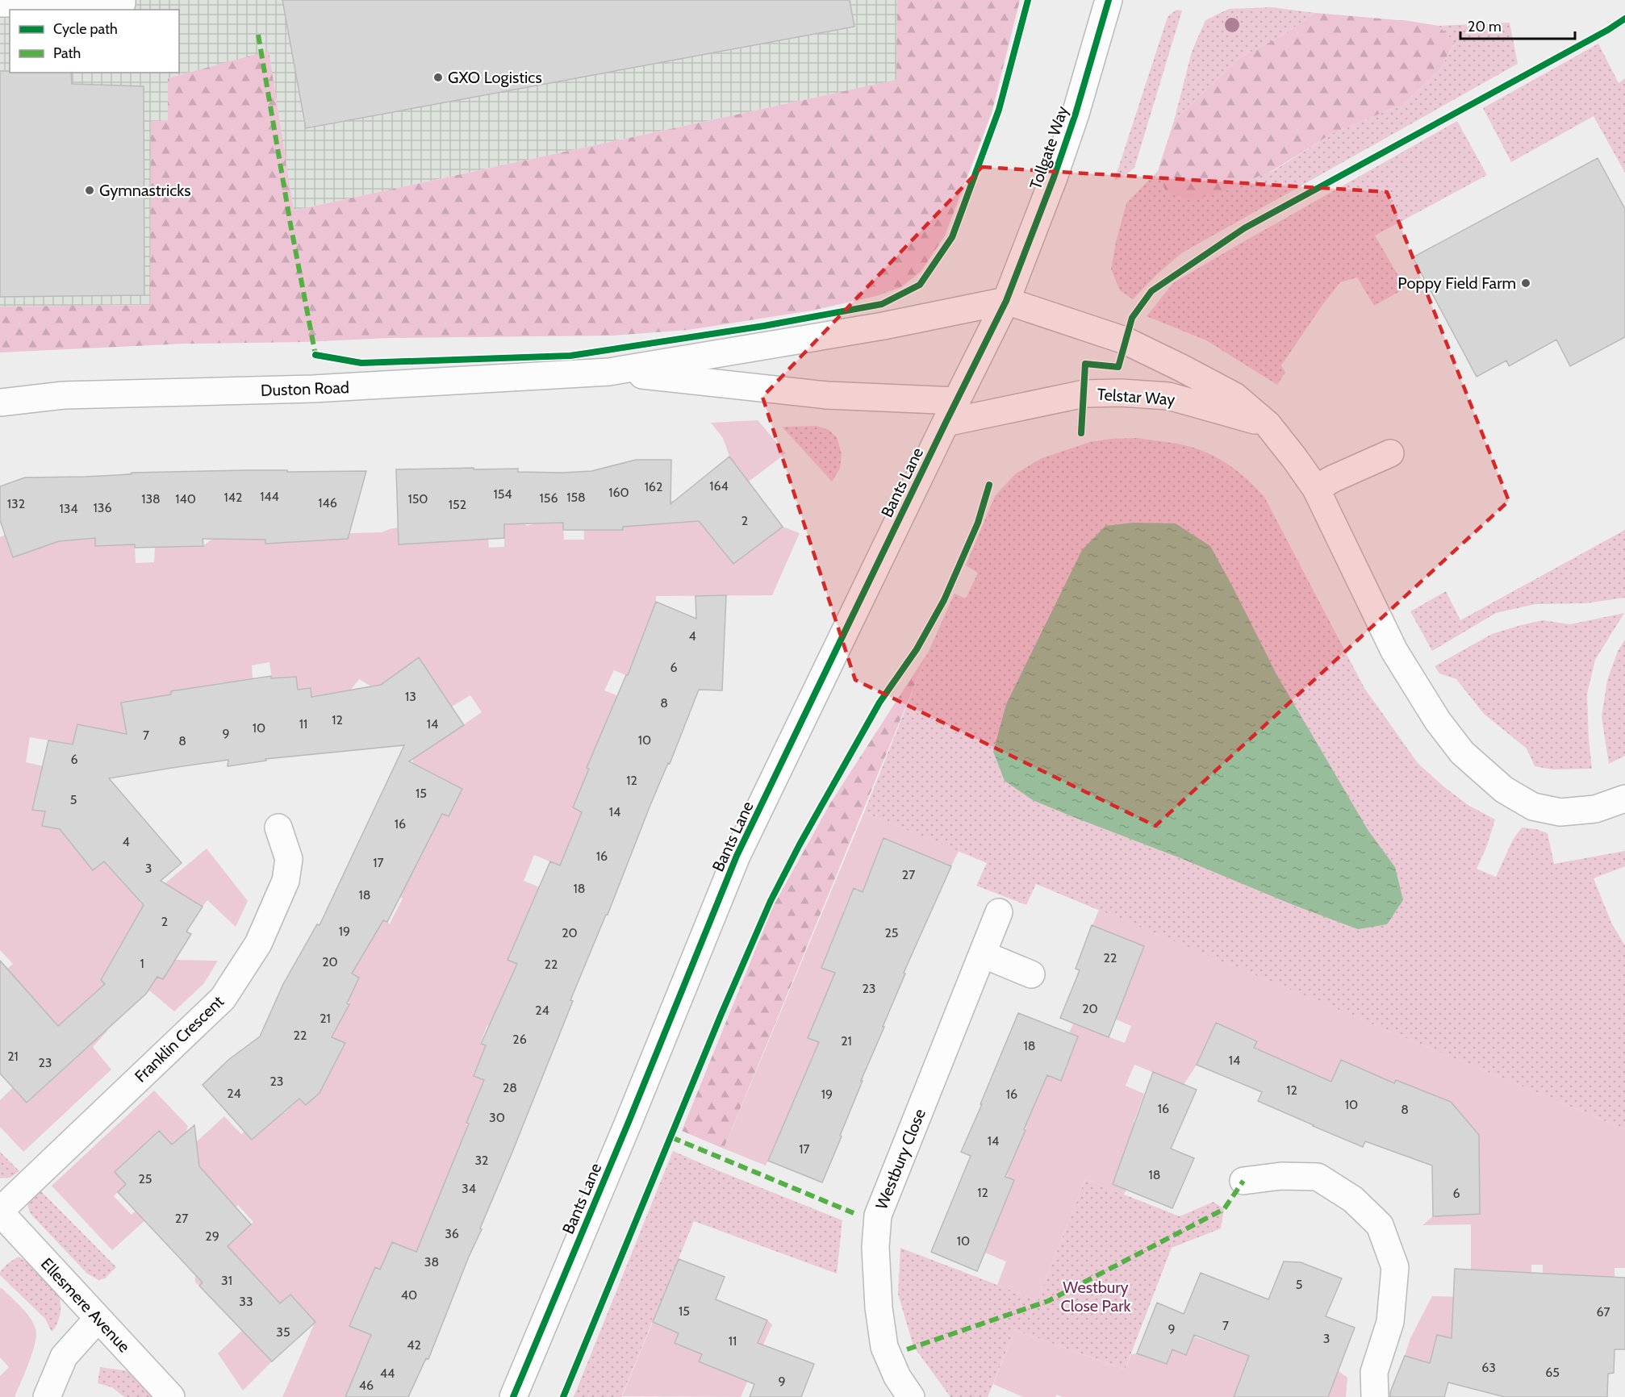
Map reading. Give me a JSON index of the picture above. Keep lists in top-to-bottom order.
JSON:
{
  "streets": {
    "street": [
      "Tollgate Way",
      "Duston Road",
      "Telstar Way",
      "Bants Lane",
      "Franklin Crescent",
      "Westbury Close",
      "Ellesmere Avenue"
    ]
  },
  "crossings": [
    ["Tollgate Way", "Telstar Way"],
    ["Tollgate Way", "Bants Lane"],
    ["Duston Road", "Telstar Way"],
    ["Telstar Way", "Bants Lane"],
    ["Franklin Crescent", "Ellesmere Avenue"]
  ],
  "parks": ["Westbury Close Park"],
  "places": ["GXO Logistics", "Gymnastricks", "Poppy Field Farm"],
  "house_numbers": [
    "164",
    "162",
    "160",
    "154",
    "144",
    "142",
    "158",
    "156",
    "138",
    "140",
    "150",
    "146",
    "132",
    "152",
    "136",
    "134",
    "2",
    "4",
    "6",
    "13",
    "8",
    "12",
    "11",
    "14",
    "10",
    "9",
    "7",
    "10",
    "8",
    "6",
    "12",
    "15",
    "5",
    "14",
    "16",
    "4",
    "16",
    "17",
    "3",
    "27",
    "18",
    "18",
    "2",
    "19",
    "20",
    "25",
    "22",
    "20",
    "1",
    "22",
    "23",
    "20",
    "24",
    "21",
    "22",
    "26",
    "21",
    "18",
    "21",
    "14",
    "23",
    "23",
    "28",
    "12",
    "24",
    "19",
    "16",
    "10",
    "16",
    "8",
    "30",
    "14",
    "17",
    "32",
    "18",
    "25",
    "34",
    "12",
    "6",
    "27",
    "36",
    "29",
    "10",
    "38",
    "31",
    "5",
    "40",
    "33",
    "15",
    "67",
    "7",
    "9",
    "35",
    "3",
    "11",
    "42",
    "63",
    "65",
    "44",
    "9",
    "46"
  ],
  "legend": ["Cycle path", "Path"],
  "scale_bar": "20 m"
}
